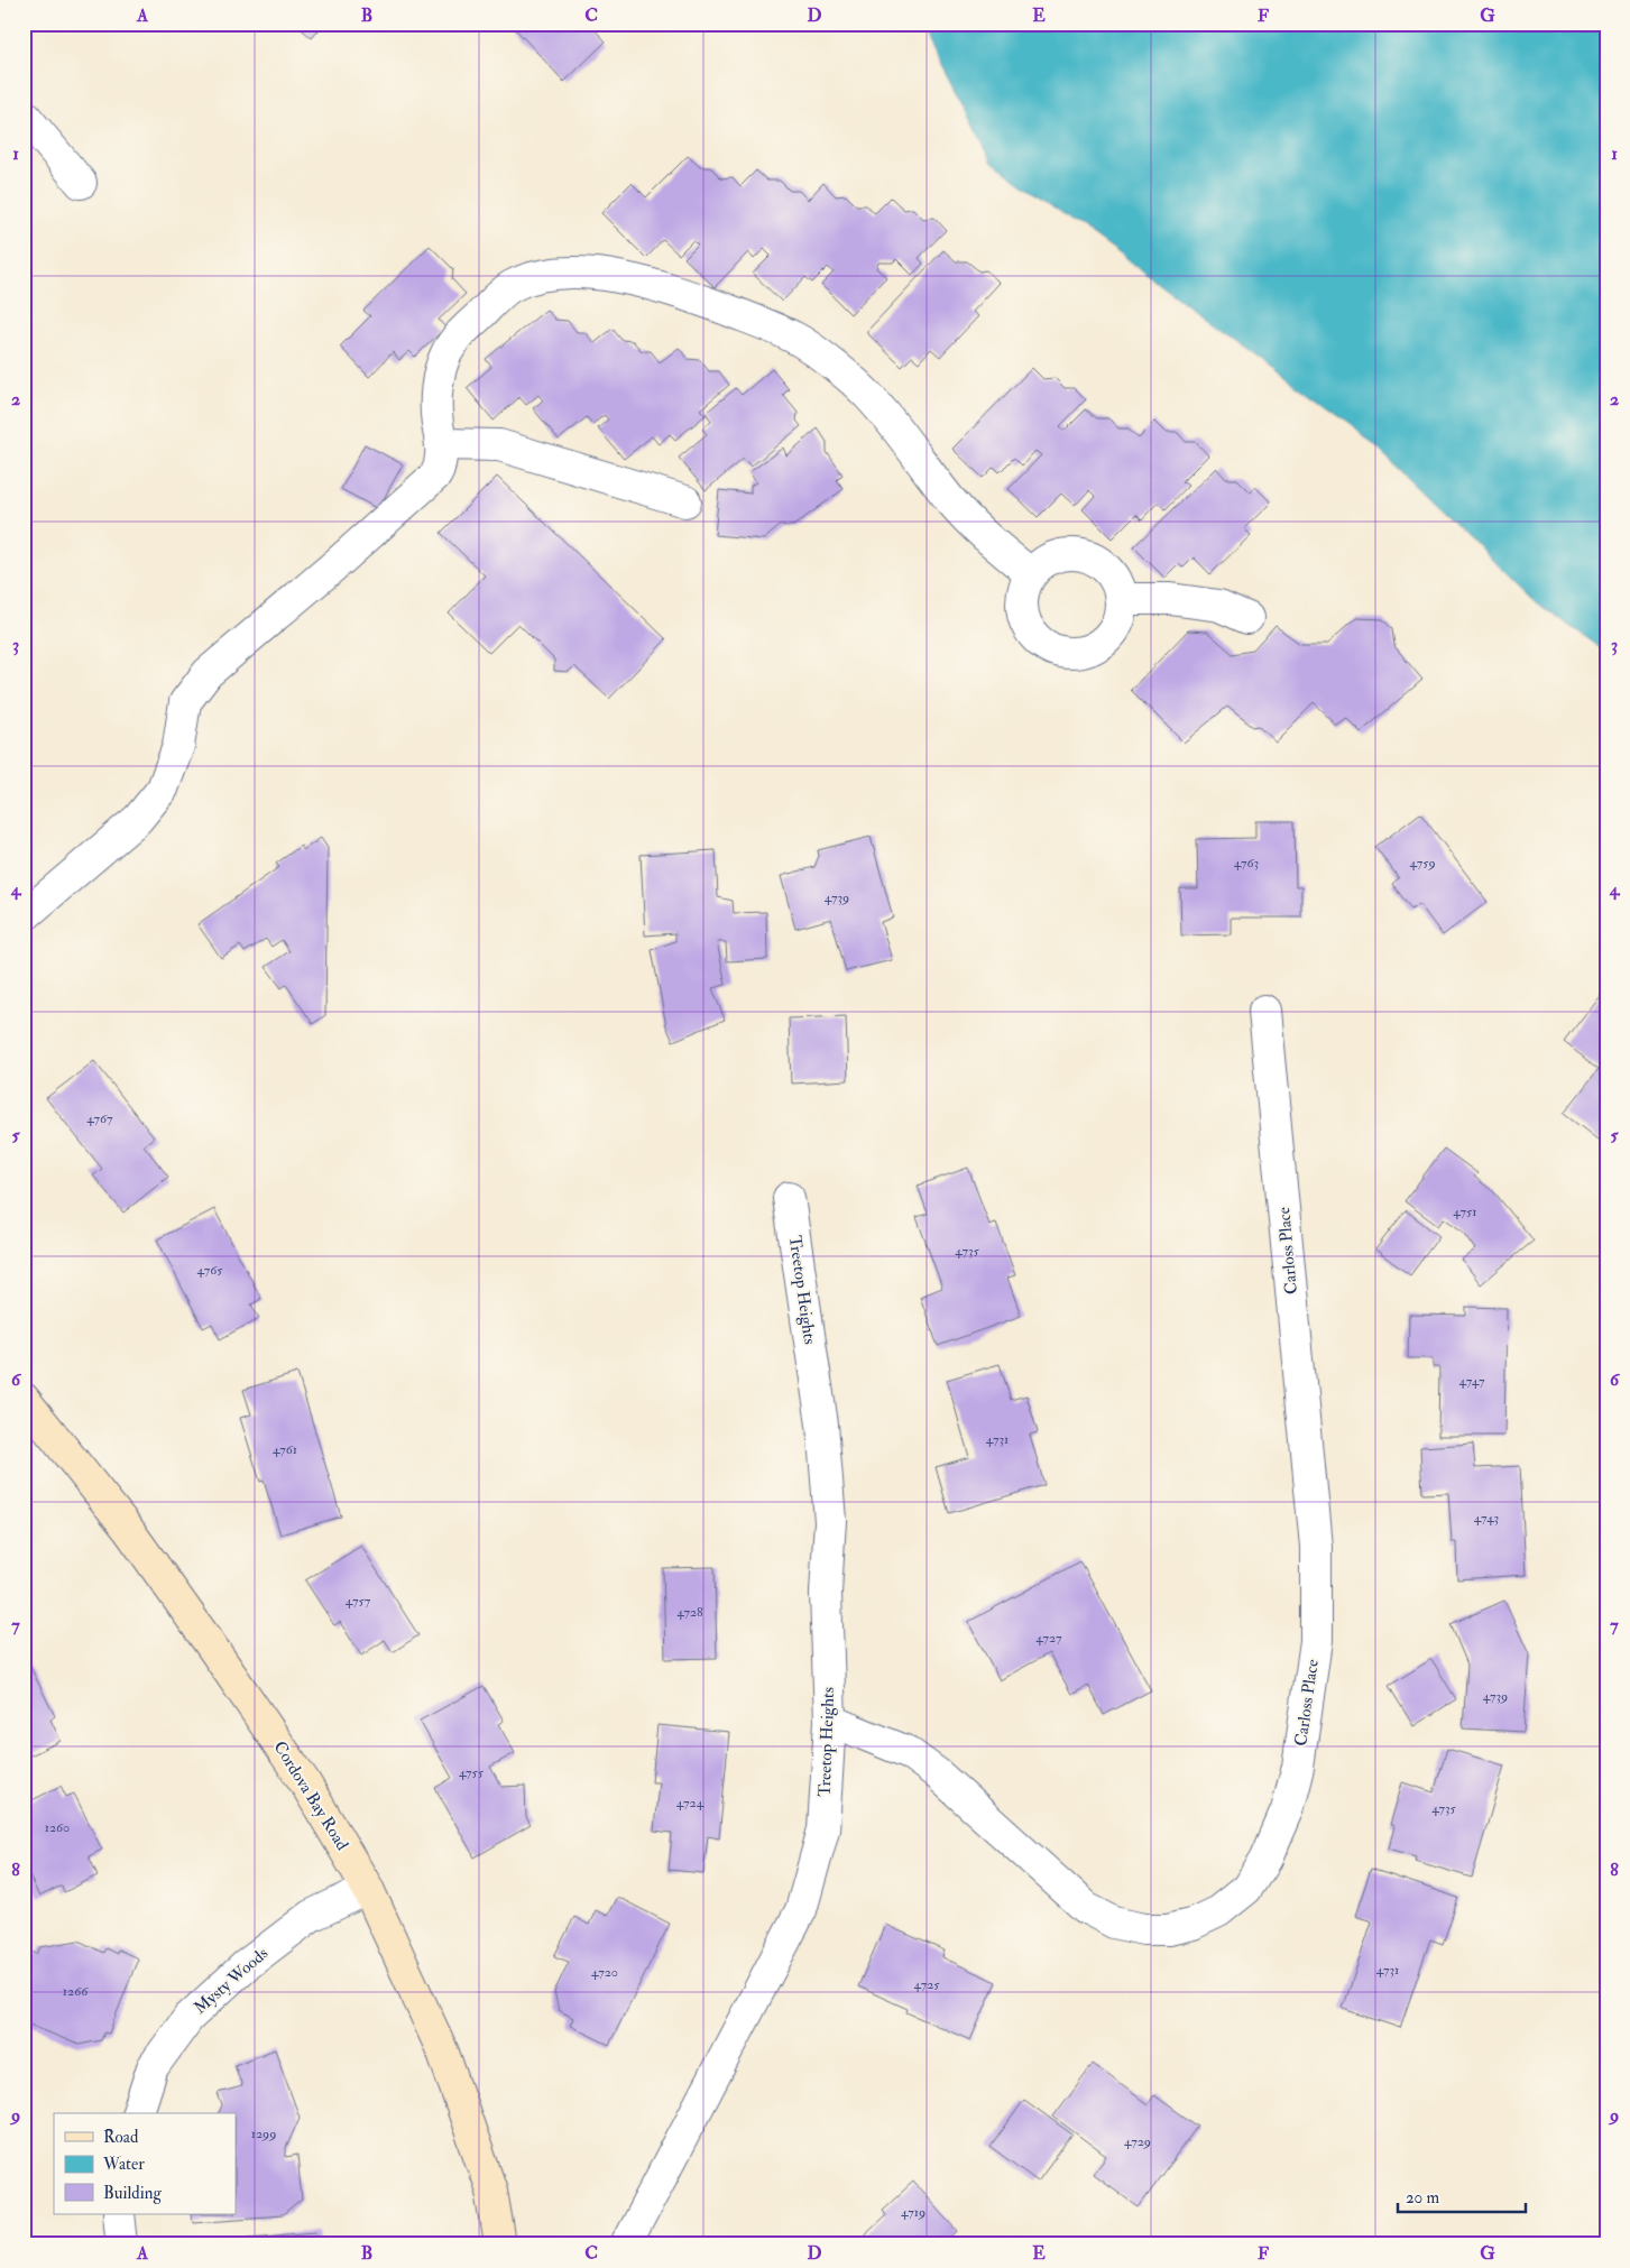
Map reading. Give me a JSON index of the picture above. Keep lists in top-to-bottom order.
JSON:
{
  "streets": {
    "main road": ["Cordova Bay Road"],
    "street": ["Carloss Place", "Treetop Heights", "Mysty Woods"]
  },
  "crossings": [
    ["Carloss Place", "Treetop Heights"],
    ["Cordova Bay Road", "Mysty Woods"]
  ],
  "house_numbers": [
    "4763",
    "4759",
    "4739",
    "4767",
    "4751",
    "4735",
    "4765",
    "4747",
    "4731",
    "4761",
    "4743",
    "4757",
    "4728",
    "4727",
    "4739",
    "4755",
    "4724",
    "4735",
    "1260",
    "4731",
    "4720",
    "4725",
    "1266",
    "1299",
    "4729",
    "4719"
  ],
  "legend": ["Road", "Water", "Building"],
  "scale_bar": "20 m",
  "grid": {
    "columns": [
      "A",
      "B",
      "C",
      "D",
      "E",
      "F",
      "G"
    ],
    "rows": [
      "1",
      "2",
      "3",
      "4",
      "5",
      "6",
      "7",
      "8",
      "9"
    ]
  }
}
